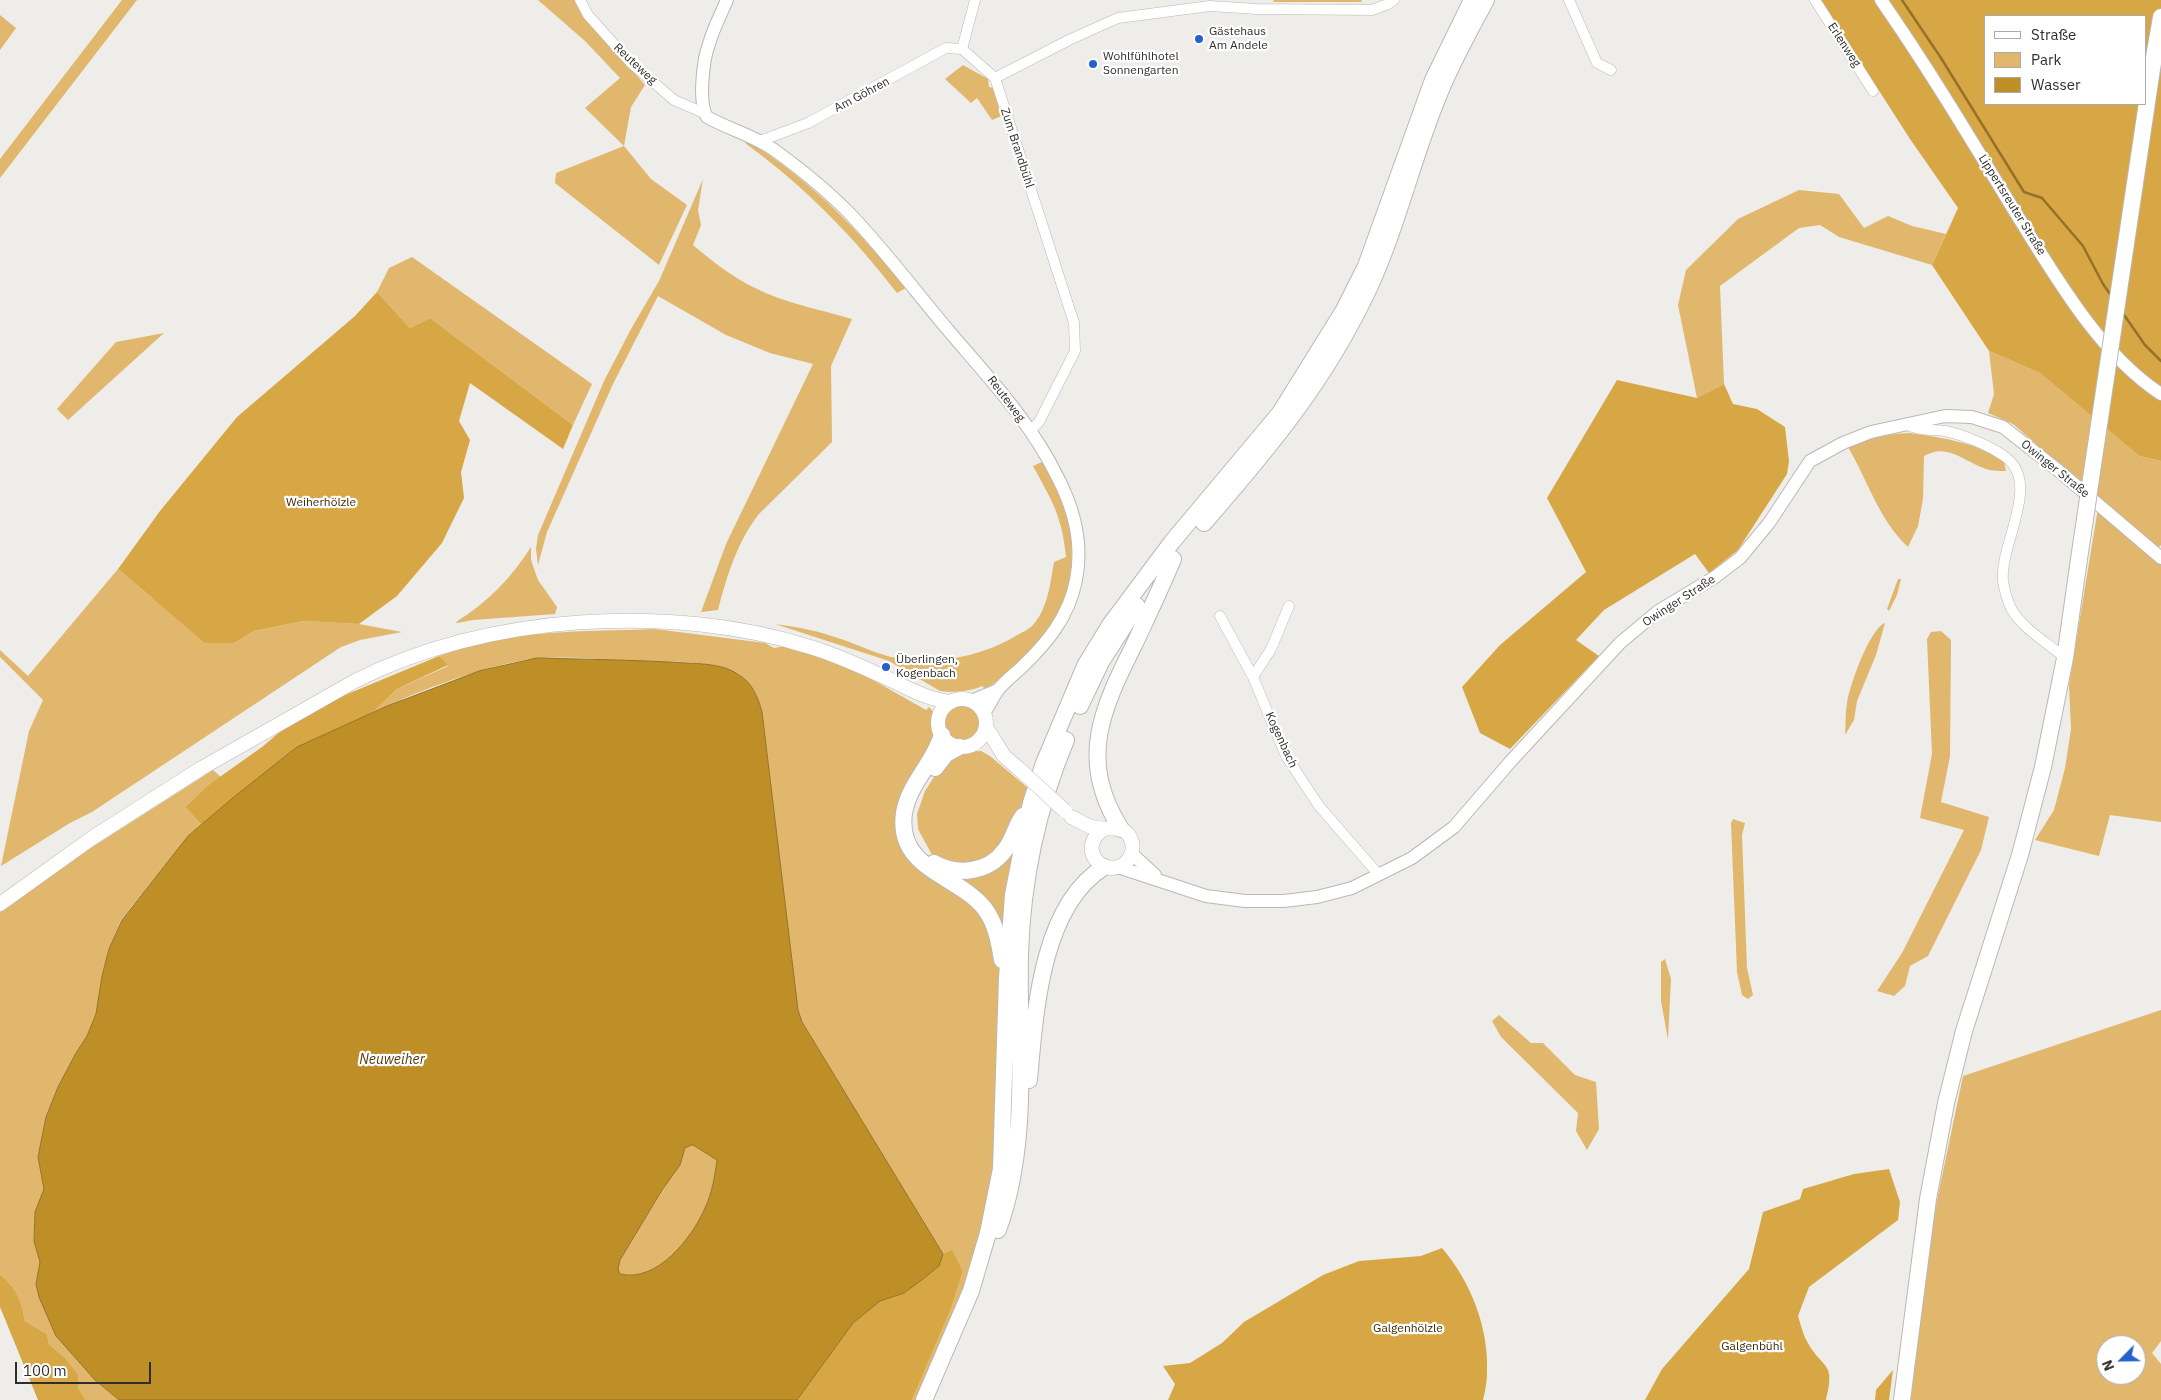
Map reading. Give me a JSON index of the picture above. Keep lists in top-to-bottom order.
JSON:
{
  "streets": {
    "street": [
      "Erlenweg",
      "Reuteweg",
      "Am Göhren",
      "Zum Brandbühl",
      "Lippertsreuter Straße",
      "Owinger Straße",
      "Kogenbach"
    ]
  },
  "crossings": [
    ["Reuteweg", "Am Göhren"],
    ["Reuteweg", "Zum Brandbühl"],
    ["Owinger Straße", "Kogenbach"]
  ],
  "water": ["Neuweiher"],
  "parks": ["Weiherhölzle", "Galgenhölzle", "Galgenbühl"],
  "places": ["Gästehaus Am Andele", "Wohlfühlhotel Sonnengarten", "Überlingen, Kogenbach"],
  "legend": ["Straße", "Park", "Wasser"],
  "scale_bar": "100 m",
  "north": "bottom left"
}
